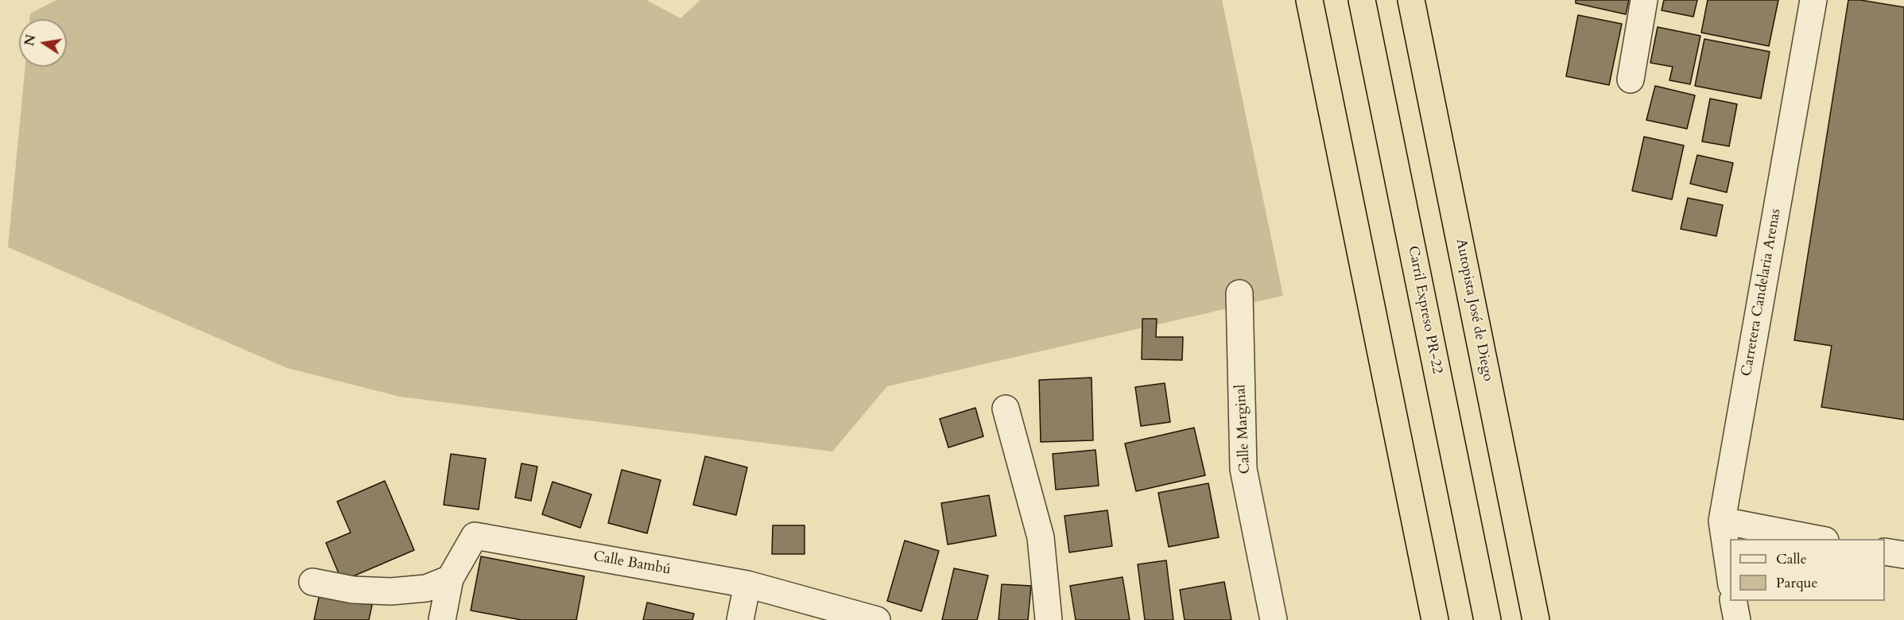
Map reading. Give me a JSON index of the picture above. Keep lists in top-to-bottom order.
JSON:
{
  "streets": {
    "highway": ["Carril Expreso PR-22", "Autopista José de Diego"],
    "street": ["Carretera Candelaria Arenas", "Calle Marginal", "Calle Bambú"]
  },
  "legend": ["Calle", "Parque"],
  "north": "left"
}
